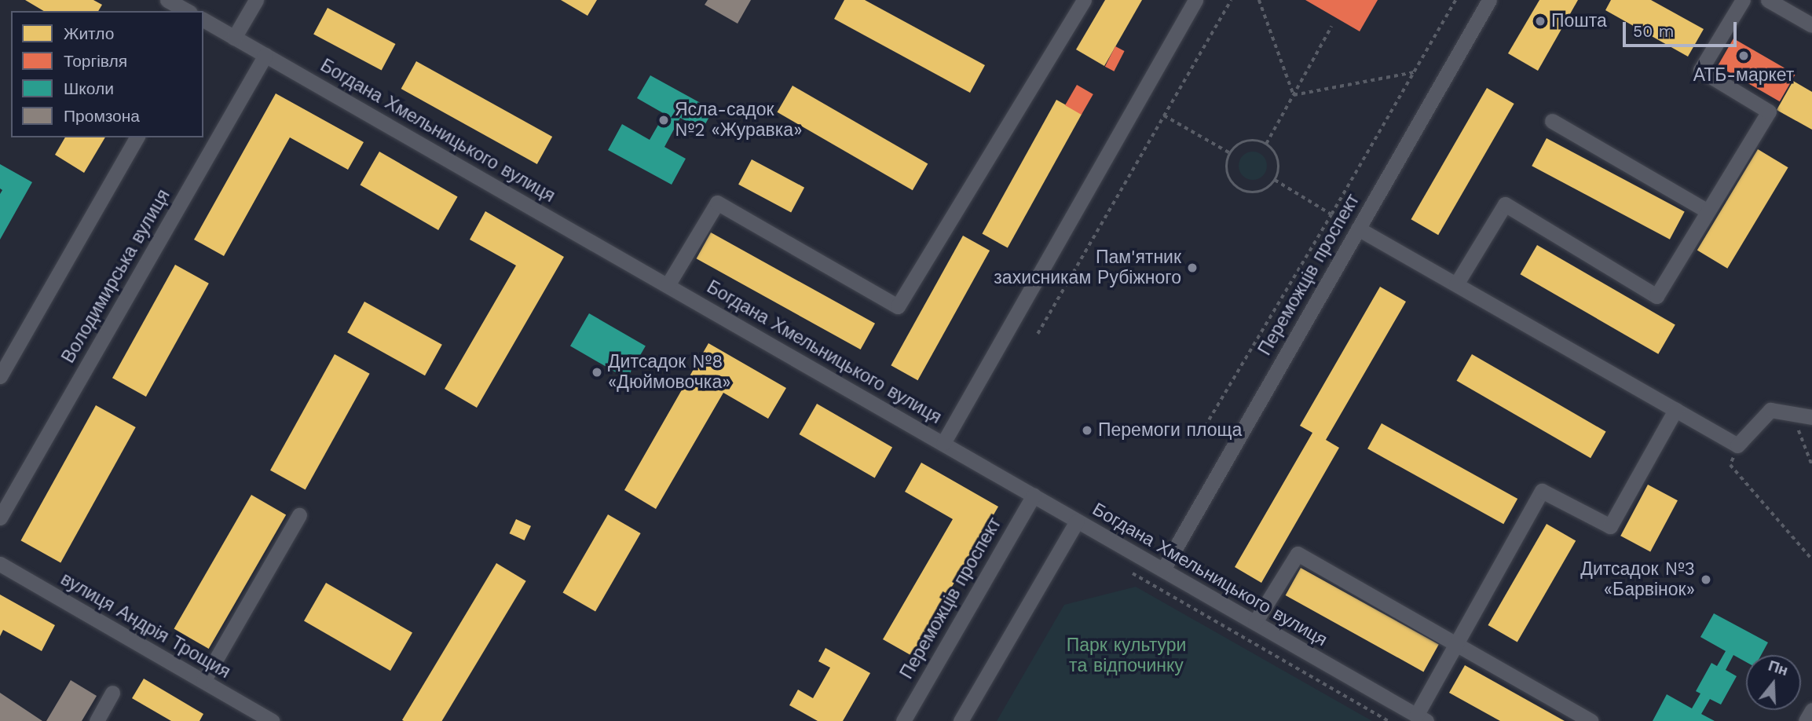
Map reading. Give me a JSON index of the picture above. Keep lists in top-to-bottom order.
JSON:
{
  "streets": {
    "street": [
      "Богдана Хмельницького вулиця",
      "Переможців проспект",
      "Володимирська вулиця",
      "вулиця Андрія Трощия"
    ]
  },
  "crossings": [
    ["Богдана Хмельницького вулиця", "Переможців проспект"],
    ["Богдана Хмельницького вулиця", "Володимирська вулиця"]
  ],
  "parks": ["Парк культури та відпочинку"],
  "places": [
    "Пошта",
    "АТБ-маркет",
    "Ясла-садок №2 «Журавка»",
    "Пам'ятник захисникам Рубіжного",
    "Дитсадок №8 «Дюймовочка»",
    "Перемоги площа",
    "Дитсадок №3 «Барвінок»"
  ],
  "legend": [
    "Житло",
    "Торгівля",
    "Школи",
    "Промзона"
  ],
  "scale_bar": "50 m",
  "north": "top"
}
